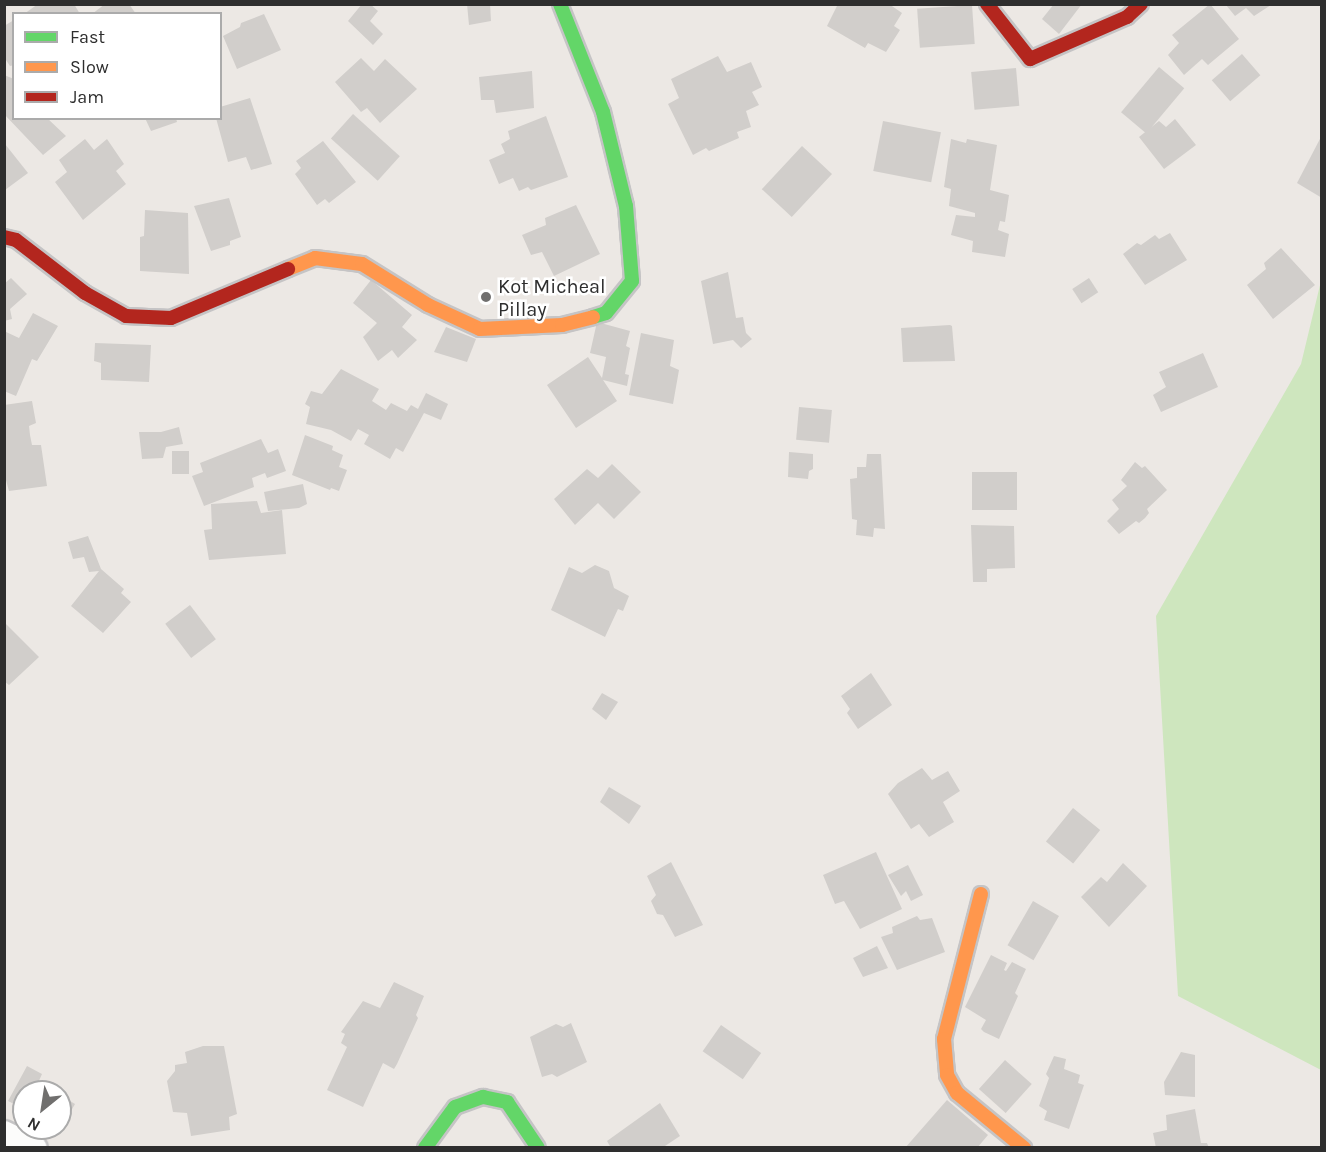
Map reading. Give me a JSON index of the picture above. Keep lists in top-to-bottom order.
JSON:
{
  "places": ["Kot Micheal Pillay"],
  "legend": ["Fast", "Slow", "Jam"],
  "north": "bottom left"
}
